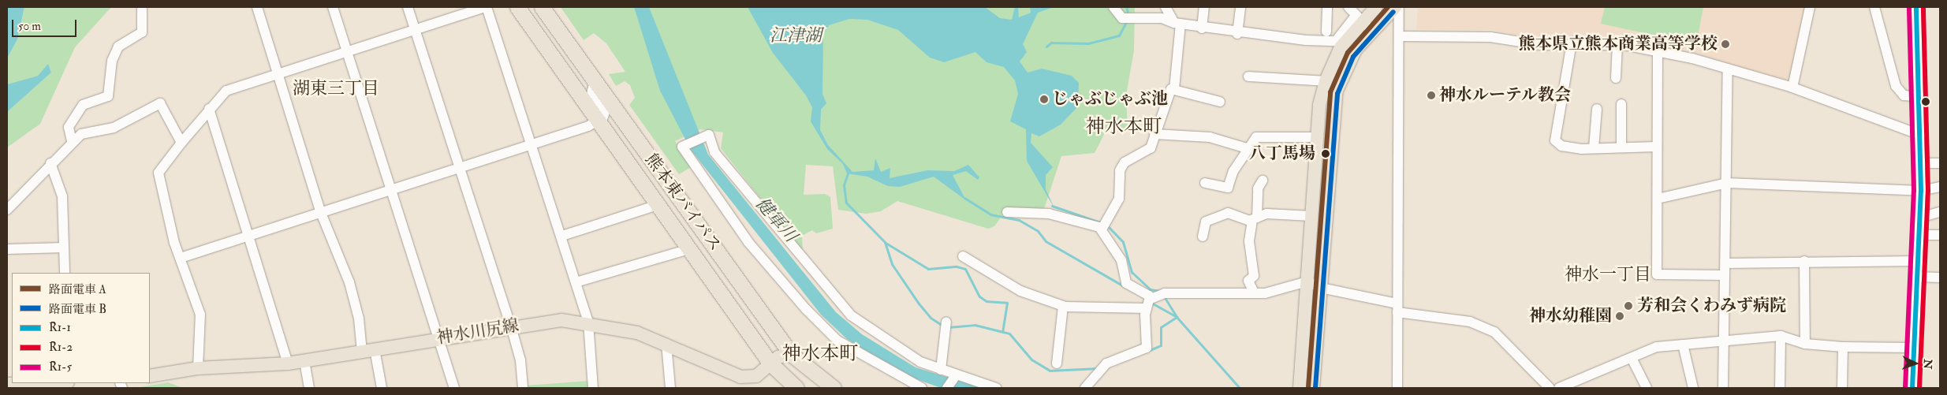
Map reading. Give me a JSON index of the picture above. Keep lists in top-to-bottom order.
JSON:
{
  "streets": {
    "highway": ["熊本東バイパス"],
    "main road": ["神水川尻線"]
  },
  "crossings": [
    ["熊本東バイパス", "神水川尻線"]
  ],
  "districts": [
    "湖東三丁目",
    "神水本町",
    "神水一丁目",
    "神水本町"
  ],
  "water": ["江津湖", "健軍川"],
  "places": [
    "熊本県立熊本商業高等学校",
    "神水ルーテル教会",
    "じゃぶじゃぶ池",
    "八丁馬場",
    "芳和会くわみず病院",
    "神水幼稚園"
  ],
  "lines": [
    "tram line A",
    "transit line R1-1",
    "transit line R1-2",
    "transit line R1-5",
    "tram line B"
  ],
  "legend": [
    "路面電車 A",
    "路面電車 B",
    "R1-1",
    "R1-2",
    "R1-5"
  ],
  "scale_bar": "50 m",
  "north": "right"
}
